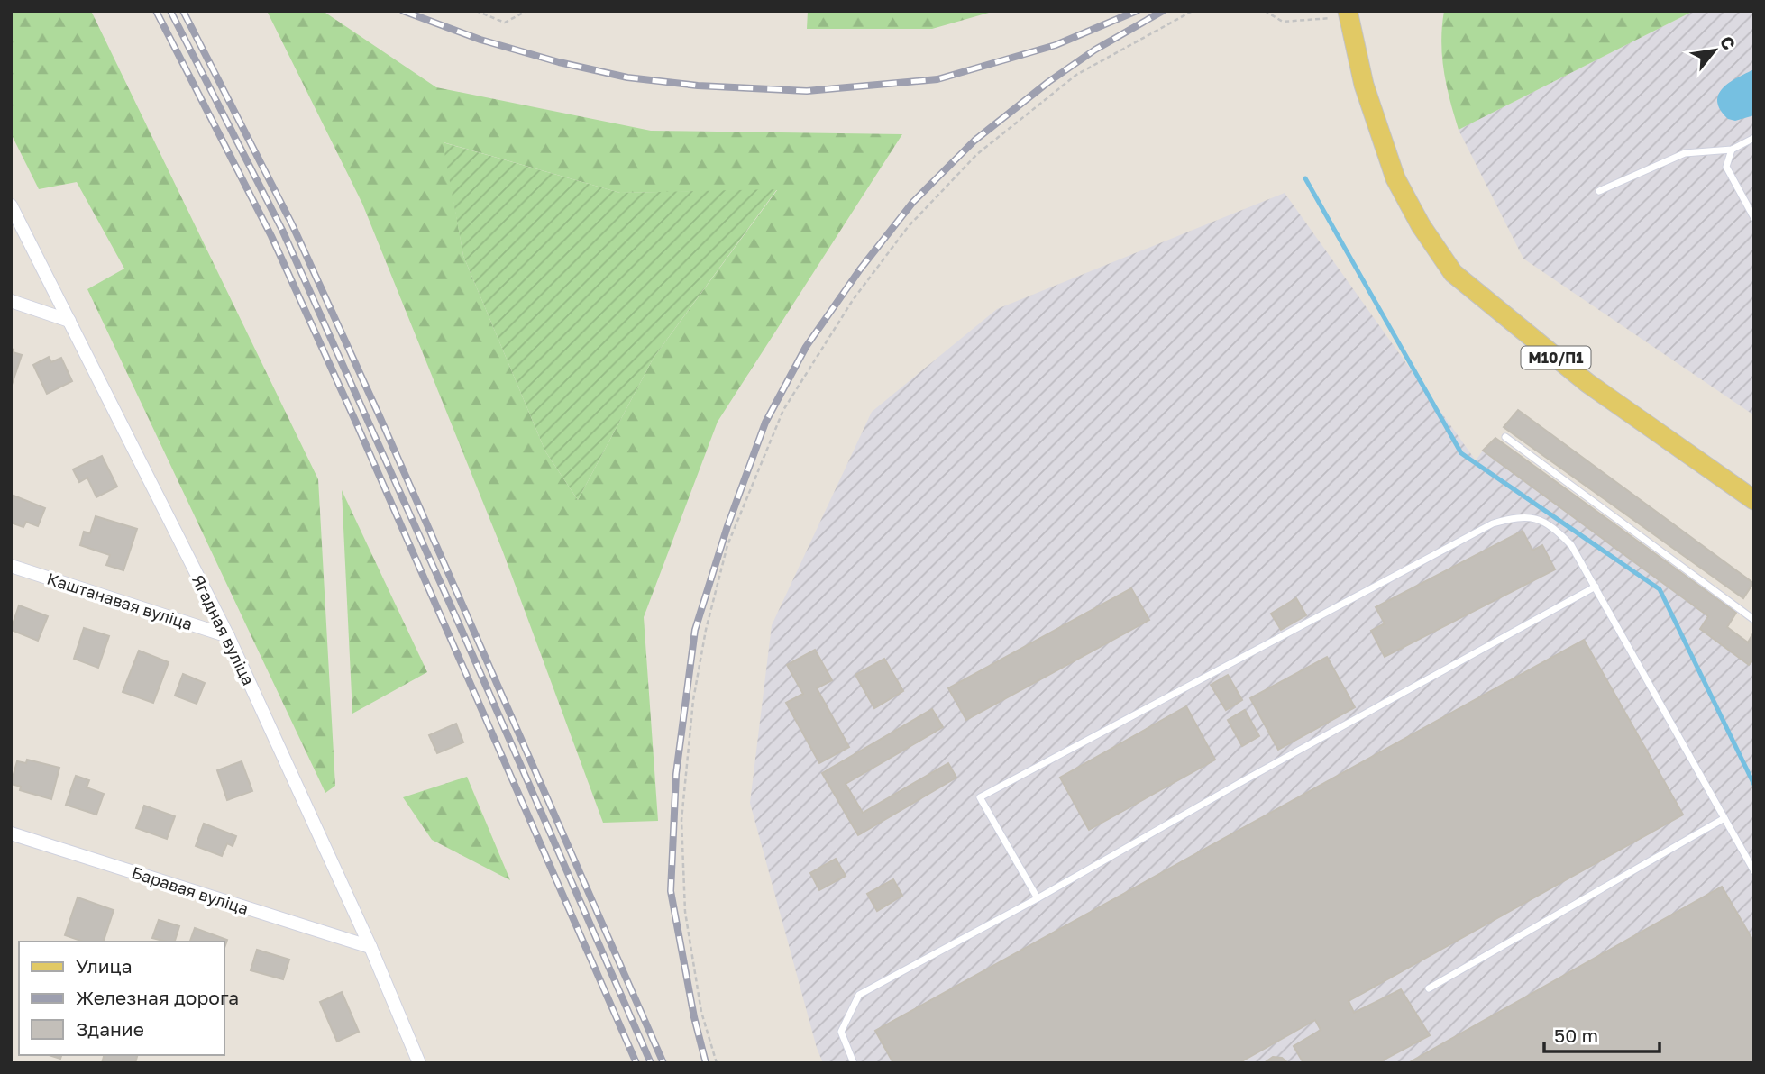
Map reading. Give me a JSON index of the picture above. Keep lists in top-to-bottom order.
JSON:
{
  "streets": {
    "main road": ["М10/П1"],
    "street": ["Каштанавая вуліца", "Ягадная вуліца", "Баравая вуліца"]
  },
  "crossings": [
    ["Каштанавая вуліца", "Ягадная вуліца"],
    ["Ягадная вуліца", "Баравая вуліца"]
  ],
  "legend": ["Улица", "Железная дорога", "Здание"],
  "scale_bar": "50 m",
  "north": "top right"
}
